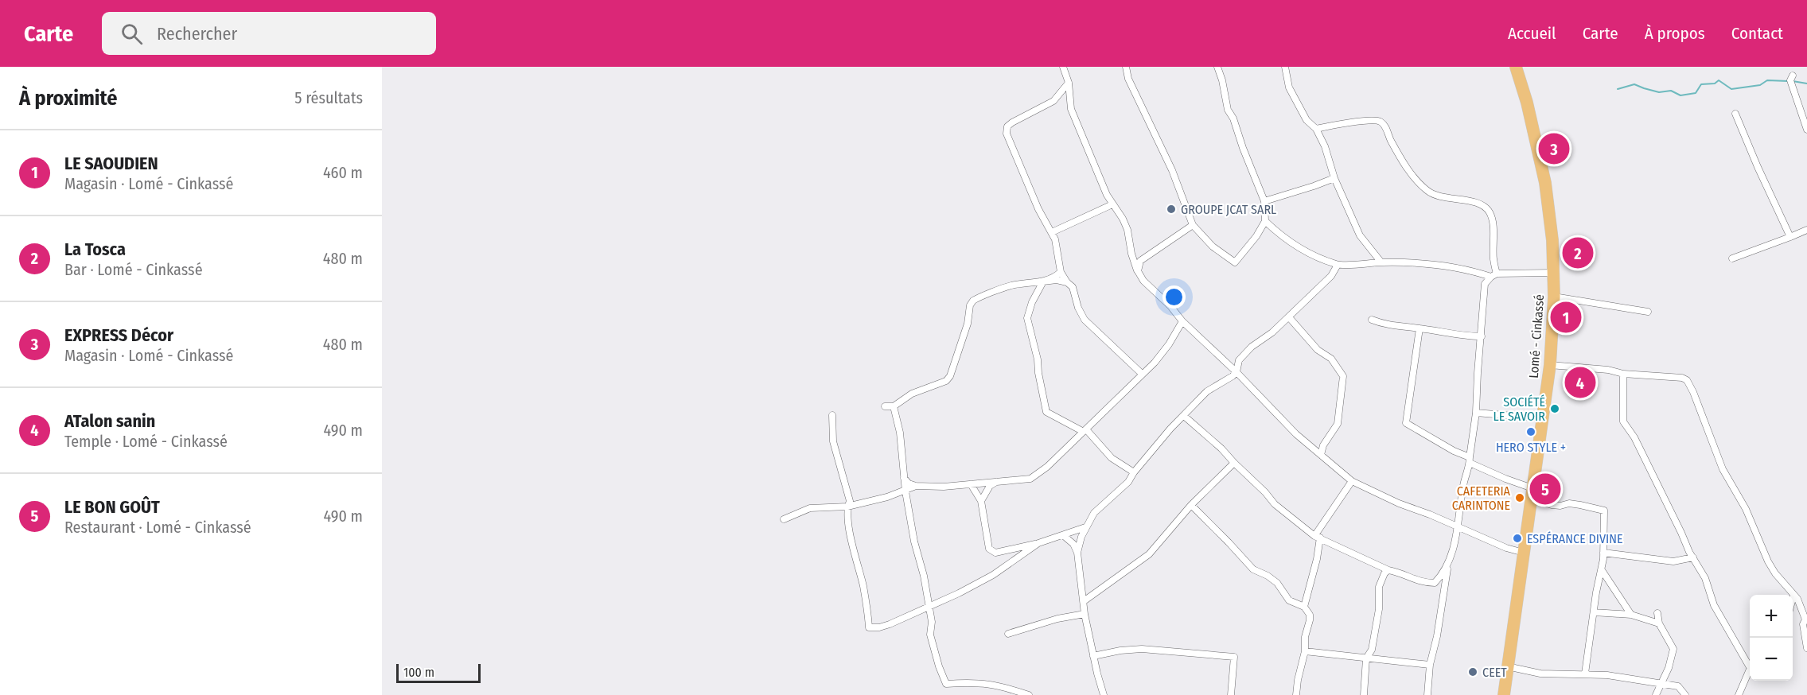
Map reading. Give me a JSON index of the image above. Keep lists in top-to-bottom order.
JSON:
{
  "streets": {
    "highway": ["Lomé - Cinkassé"]
  },
  "places": [
    "GROUPE JCAT SARL",
    "SOCIÉTÉ LE SAVOIR",
    "HERO STYLE +",
    "CAFETERIA CARINTONE",
    "ESPÉRANCE DIVINE",
    "CEET"
  ],
  "scale_bar": "100 m",
  "page": {
    "header": "Carte",
    "search": "Rechercher",
    "nav": [
      "Accueil",
      "Carte",
      "À propos",
      "Contact"
    ],
    "heading": ["À proximité", "5 résultats"],
    "list": [
      {
        "mark": "1",
        "name": "LE SAOUDIEN",
        "note": "Magasin · Lomé - Cinkassé",
        "value": "460 m"
      },
      {
        "mark": "2",
        "name": "La Tosca",
        "note": "Bar · Lomé - Cinkassé",
        "value": "480 m"
      },
      {
        "mark": "3",
        "name": "EXPRESS Décor",
        "note": "Magasin · Lomé - Cinkassé",
        "value": "480 m"
      },
      {
        "mark": "4",
        "name": "ATalon sanin",
        "note": "Temple · Lomé - Cinkassé",
        "value": "490 m"
      },
      {
        "mark": "5",
        "name": "LE BON GOÛT",
        "note": "Restaurant · Lomé - Cinkassé",
        "value": "490 m"
      }
    ],
    "pins": [
      "3",
      "2",
      "1",
      "4",
      "5"
    ],
    "map_buttons": ["+", "−"],
    "scale": "100 m"
  }
}
